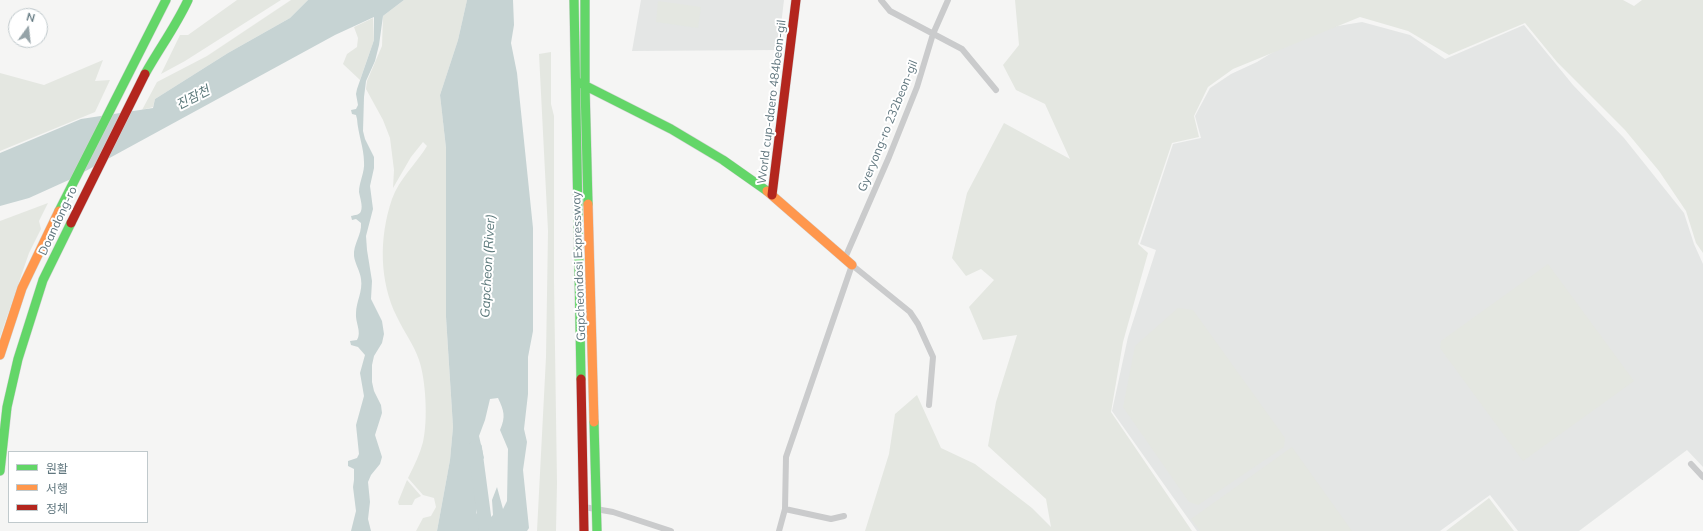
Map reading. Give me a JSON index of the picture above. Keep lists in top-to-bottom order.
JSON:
{
  "streets": {
    "main road": ["World cup-daero 484beon-gil", "Doandong-ro", "Gapcheondosi Expressway"],
    "street": ["Gyeryong-ro 232beon-gil"]
  },
  "crossings": [
    ["World cup-daero 484beon-gil", "Gapcheondosi Expressway"]
  ],
  "water": ["진잠천", "Gapcheon (River)"],
  "legend": ["원활", "서행", "정체"],
  "north": "top"
}
